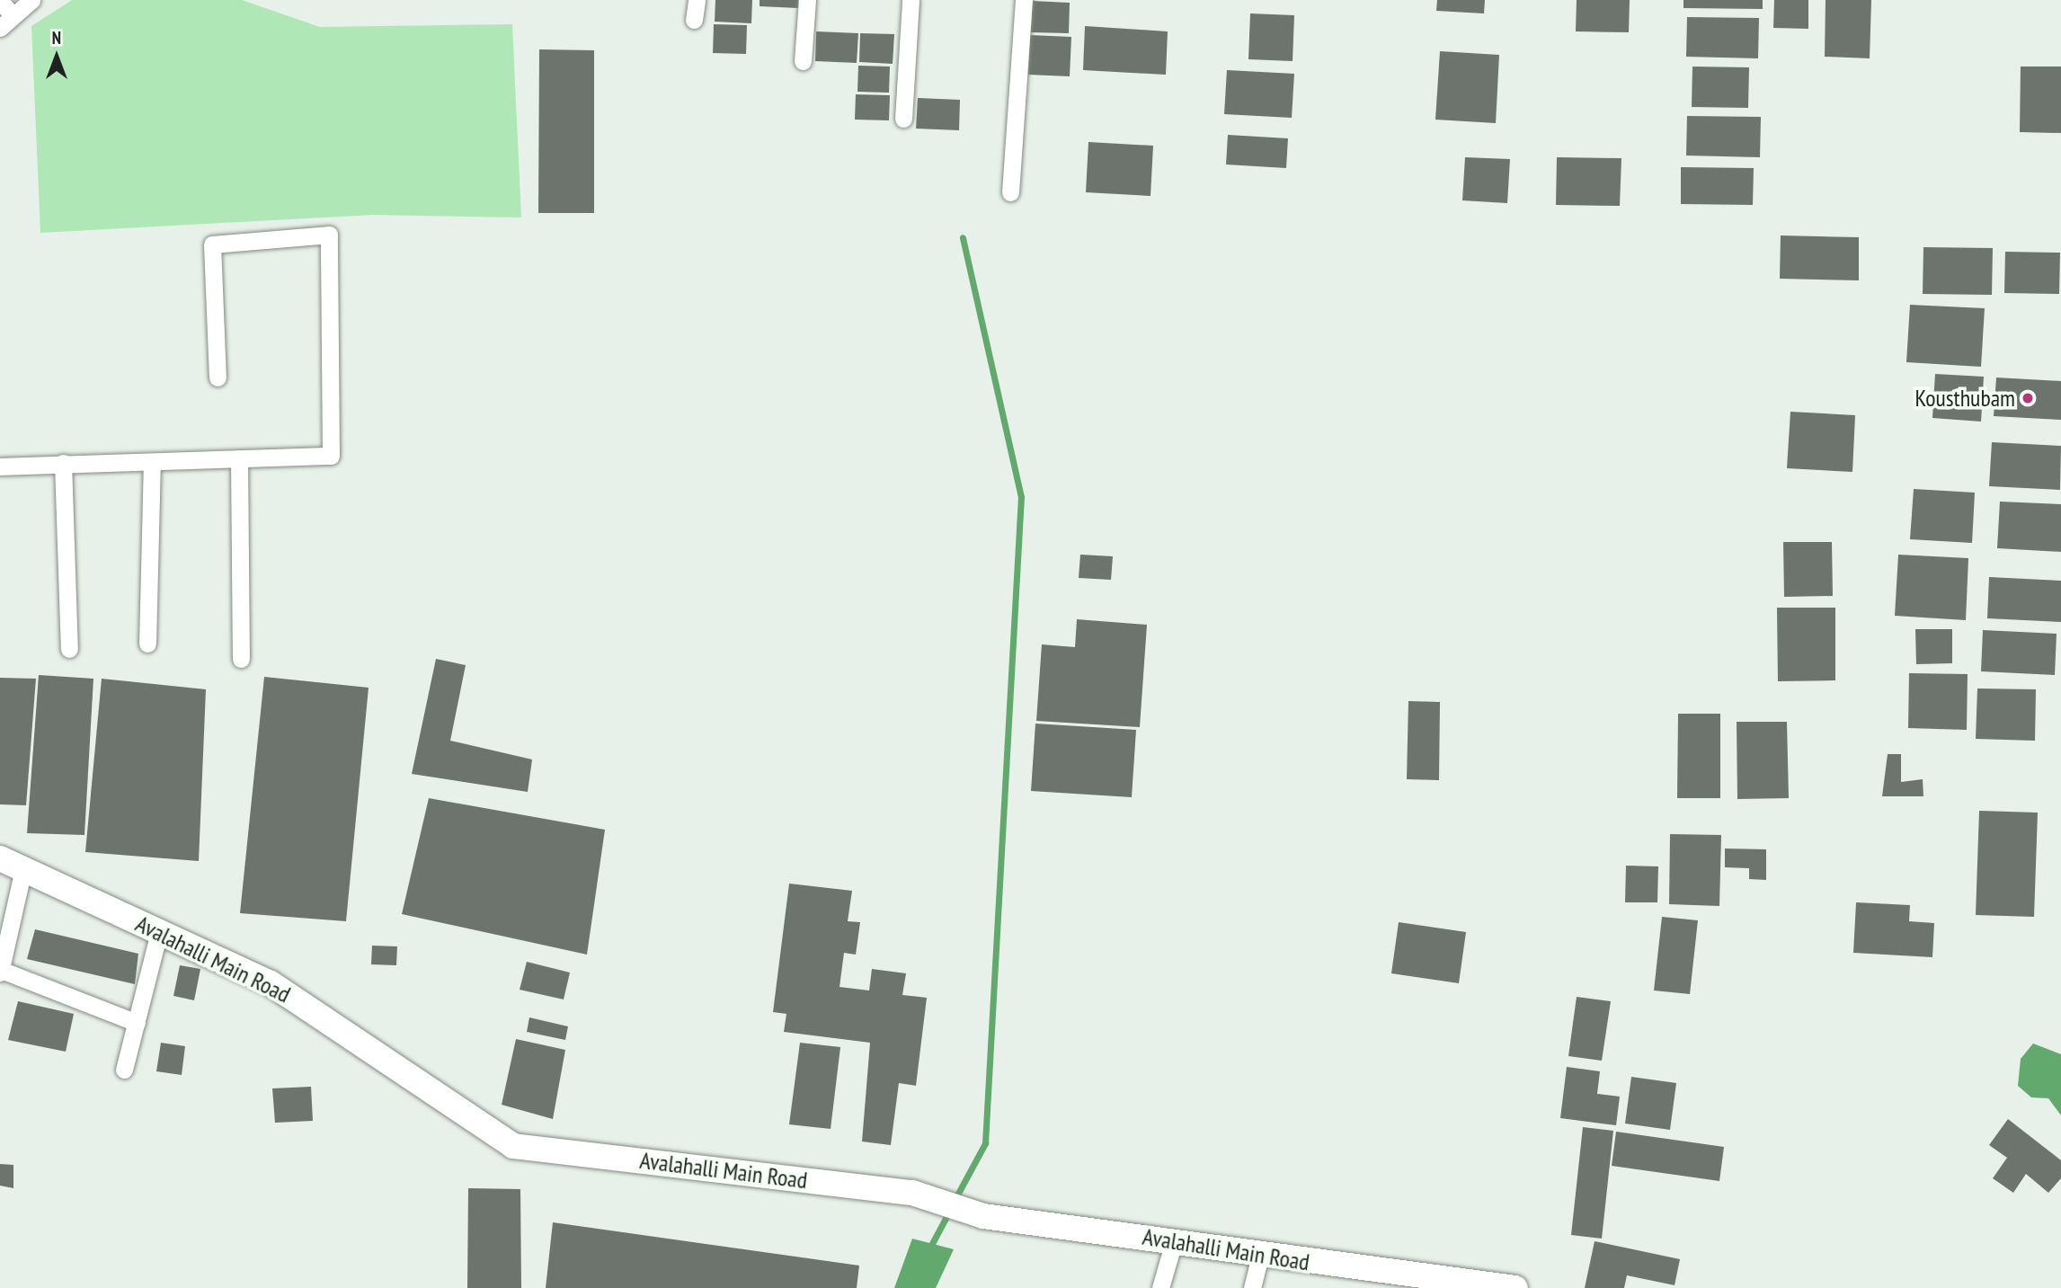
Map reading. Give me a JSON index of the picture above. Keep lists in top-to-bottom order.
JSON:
{
  "streets": {
    "main road": ["Avalahalli Main Road"]
  },
  "places": ["Kousthubam"],
  "north": "top"
}
